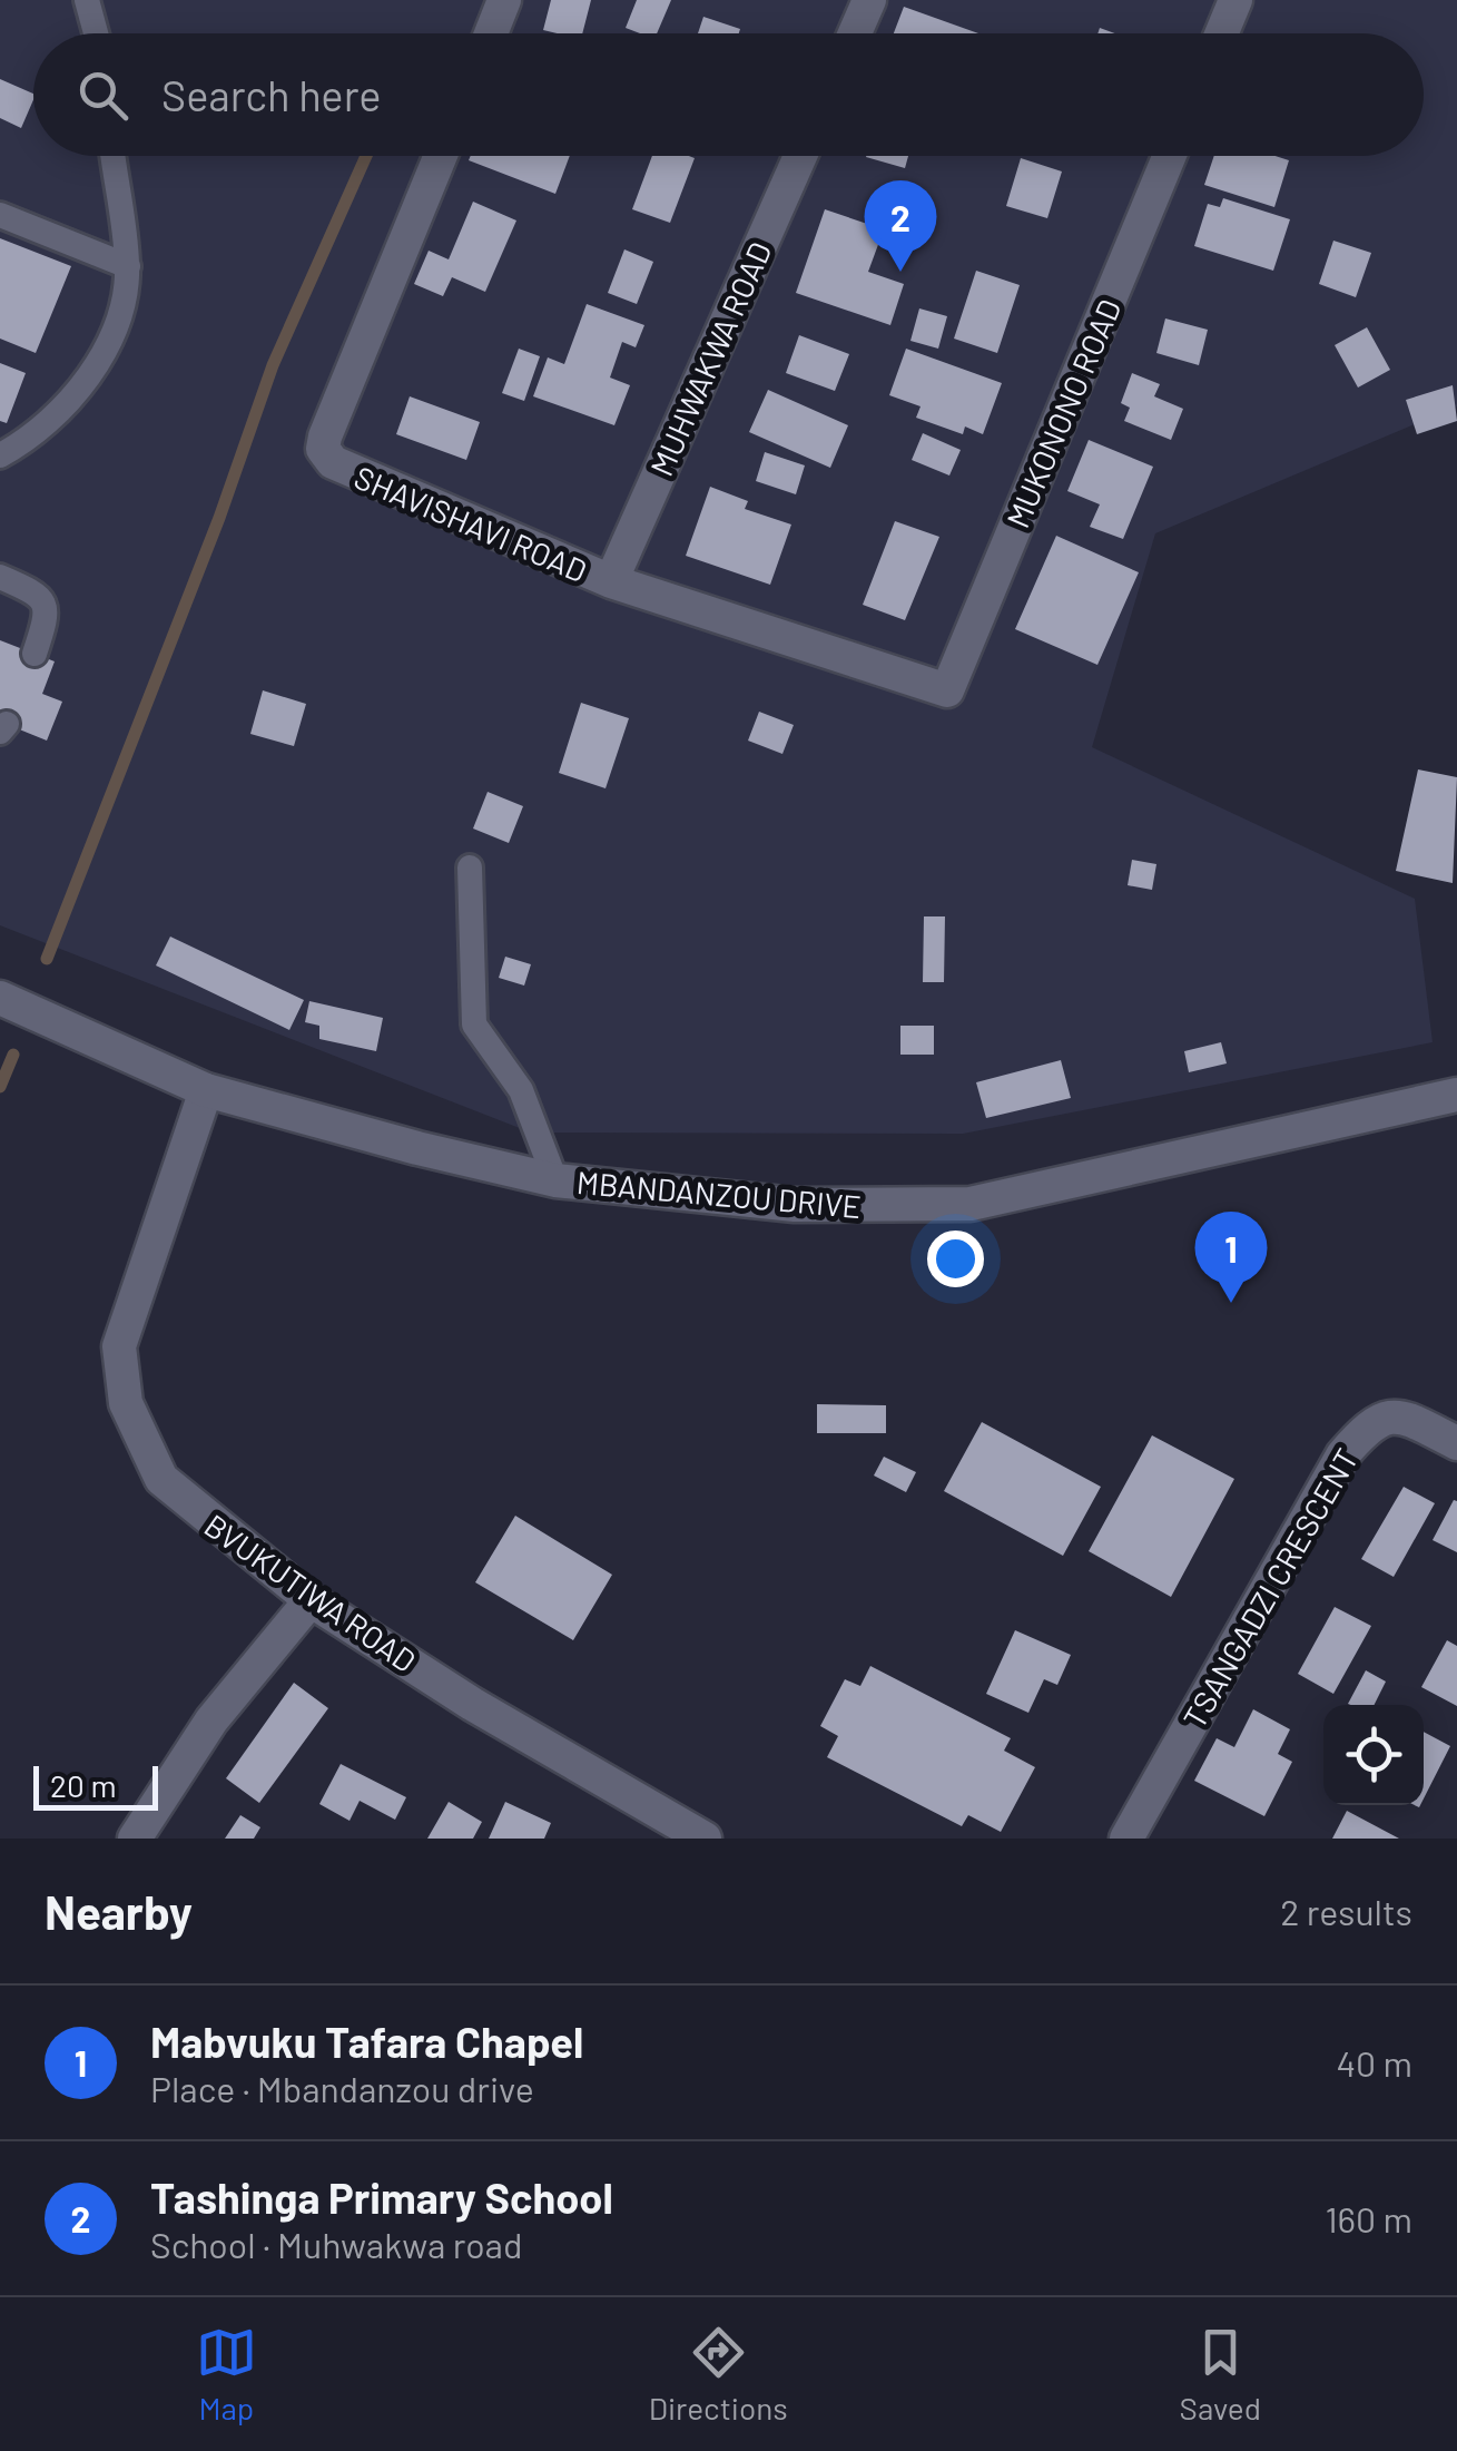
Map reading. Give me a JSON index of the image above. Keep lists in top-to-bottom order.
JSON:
{
  "streets": {
    "street": [
      "MUHWAKWA ROAD",
      "MUKONONO ROAD",
      "SHAVISHAVI ROAD",
      "MBANDANZOU DRIVE",
      "TSANGADZI CRESCENT",
      "BVUKUTIWA ROAD"
    ]
  },
  "crossings": [
    ["MUHWAKWA ROAD", "SHAVISHAVI ROAD"],
    ["MUKONONO ROAD", "SHAVISHAVI ROAD"],
    ["MBANDANZOU DRIVE", "BVUKUTIWA ROAD"]
  ],
  "scale_bar": "20 m",
  "page": {
    "search": "Search here",
    "pins": ["2", "1"],
    "scale": "20 m",
    "heading": ["Nearby", "2 results"],
    "list": [
      {
        "mark": "1",
        "name": "Mabvuku Tafara Chapel",
        "note": "Place · Mbandanzou drive",
        "value": "40 m"
      },
      {
        "mark": "2",
        "name": "Tashinga Primary School",
        "note": "School · Muhwakwa road",
        "value": "160 m"
      }
    ],
    "nav": ["Map", "Directions", "Saved"]
  }
}
